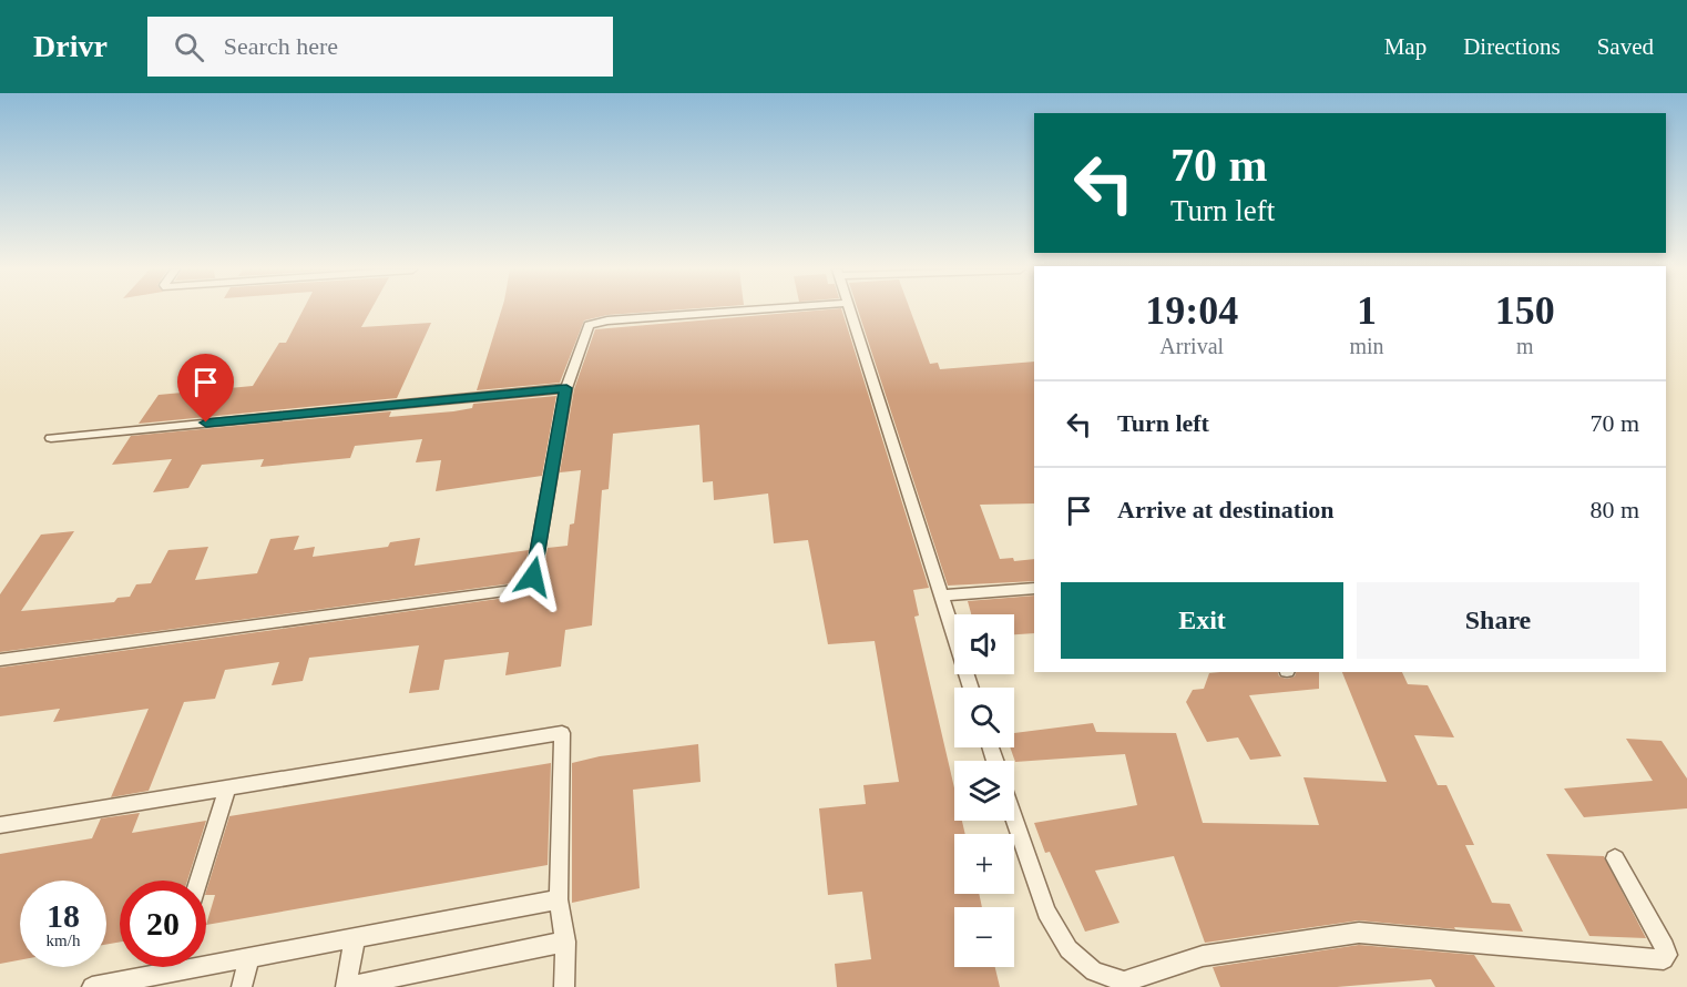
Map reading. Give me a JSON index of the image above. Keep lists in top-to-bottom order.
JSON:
{
  "page": {
    "header": "Drivr",
    "search": "Search here",
    "nav": ["Map", "Directions", "Saved"],
    "turn": ["70 m", "Turn left"],
    "eta": [
      "19:04",
      "Arrival",
      "1",
      "min",
      "150",
      "m"
    ],
    "list": [
      {
        "name": "Turn left",
        "value": "70 m"
      },
      {
        "name": "Arrive at destination",
        "value": "80 m"
      }
    ],
    "buttons": ["Exit", "Share"],
    "map_buttons": ["+", "−"],
    "speed": "18 km/h",
    "limit": "20"
  }
}
